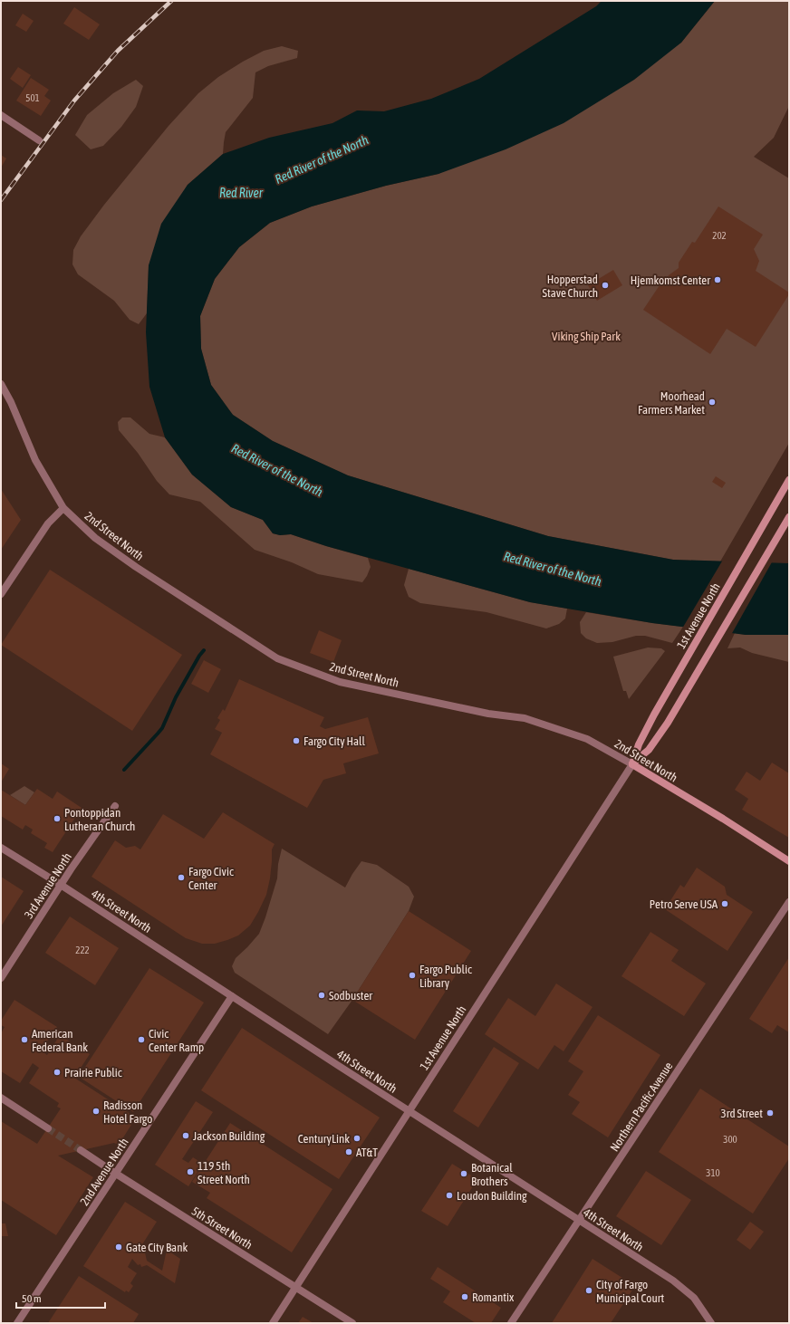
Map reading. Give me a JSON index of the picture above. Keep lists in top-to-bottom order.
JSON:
{
  "streets": {
    "main road": ["2nd Street North", "1st Avenue North"],
    "street": [
      "3rd Avenue North",
      "4th Street North",
      "Northern Pacific Avenue",
      "2nd Avenue North",
      "5th Street North"
    ]
  },
  "crossings": [
    ["2nd Street North", "1st Avenue North"],
    ["1st Avenue North", "4th Street North"],
    ["1st Avenue North", "5th Street North"],
    ["3rd Avenue North", "4th Street North"],
    ["4th Street North", "Northern Pacific Avenue"],
    ["4th Street North", "2nd Avenue North"],
    ["2nd Avenue North", "5th Street North"]
  ],
  "water": ["Red River of the North", "Red River"],
  "parks": ["Viking Ship Park"],
  "places": [
    "Hjemkomst Center",
    "Hopperstad Stave Church",
    "Moorhead Farmers Market",
    "Fargo City Hall",
    "Pontoppidan Lutheran Church",
    "Fargo Civic Center",
    "Petro Serve USA",
    "Fargo Public Library",
    "Sodbuster",
    "American Federal Bank",
    "Civic Center Ramp",
    "Prairie Public",
    "Radisson Hotel Fargo",
    "3rd Street",
    "Jackson Building",
    "CenturyLink",
    "AT&T",
    "119 5th Street North",
    "Botanical Brothers",
    "Loudon Building",
    "Gate City Bank",
    "City of Fargo Municipal Court",
    "Romantix"
  ],
  "house_numbers": [
    "501",
    "202",
    "222",
    "300",
    "310"
  ],
  "scale_bar": "50 m"
}
